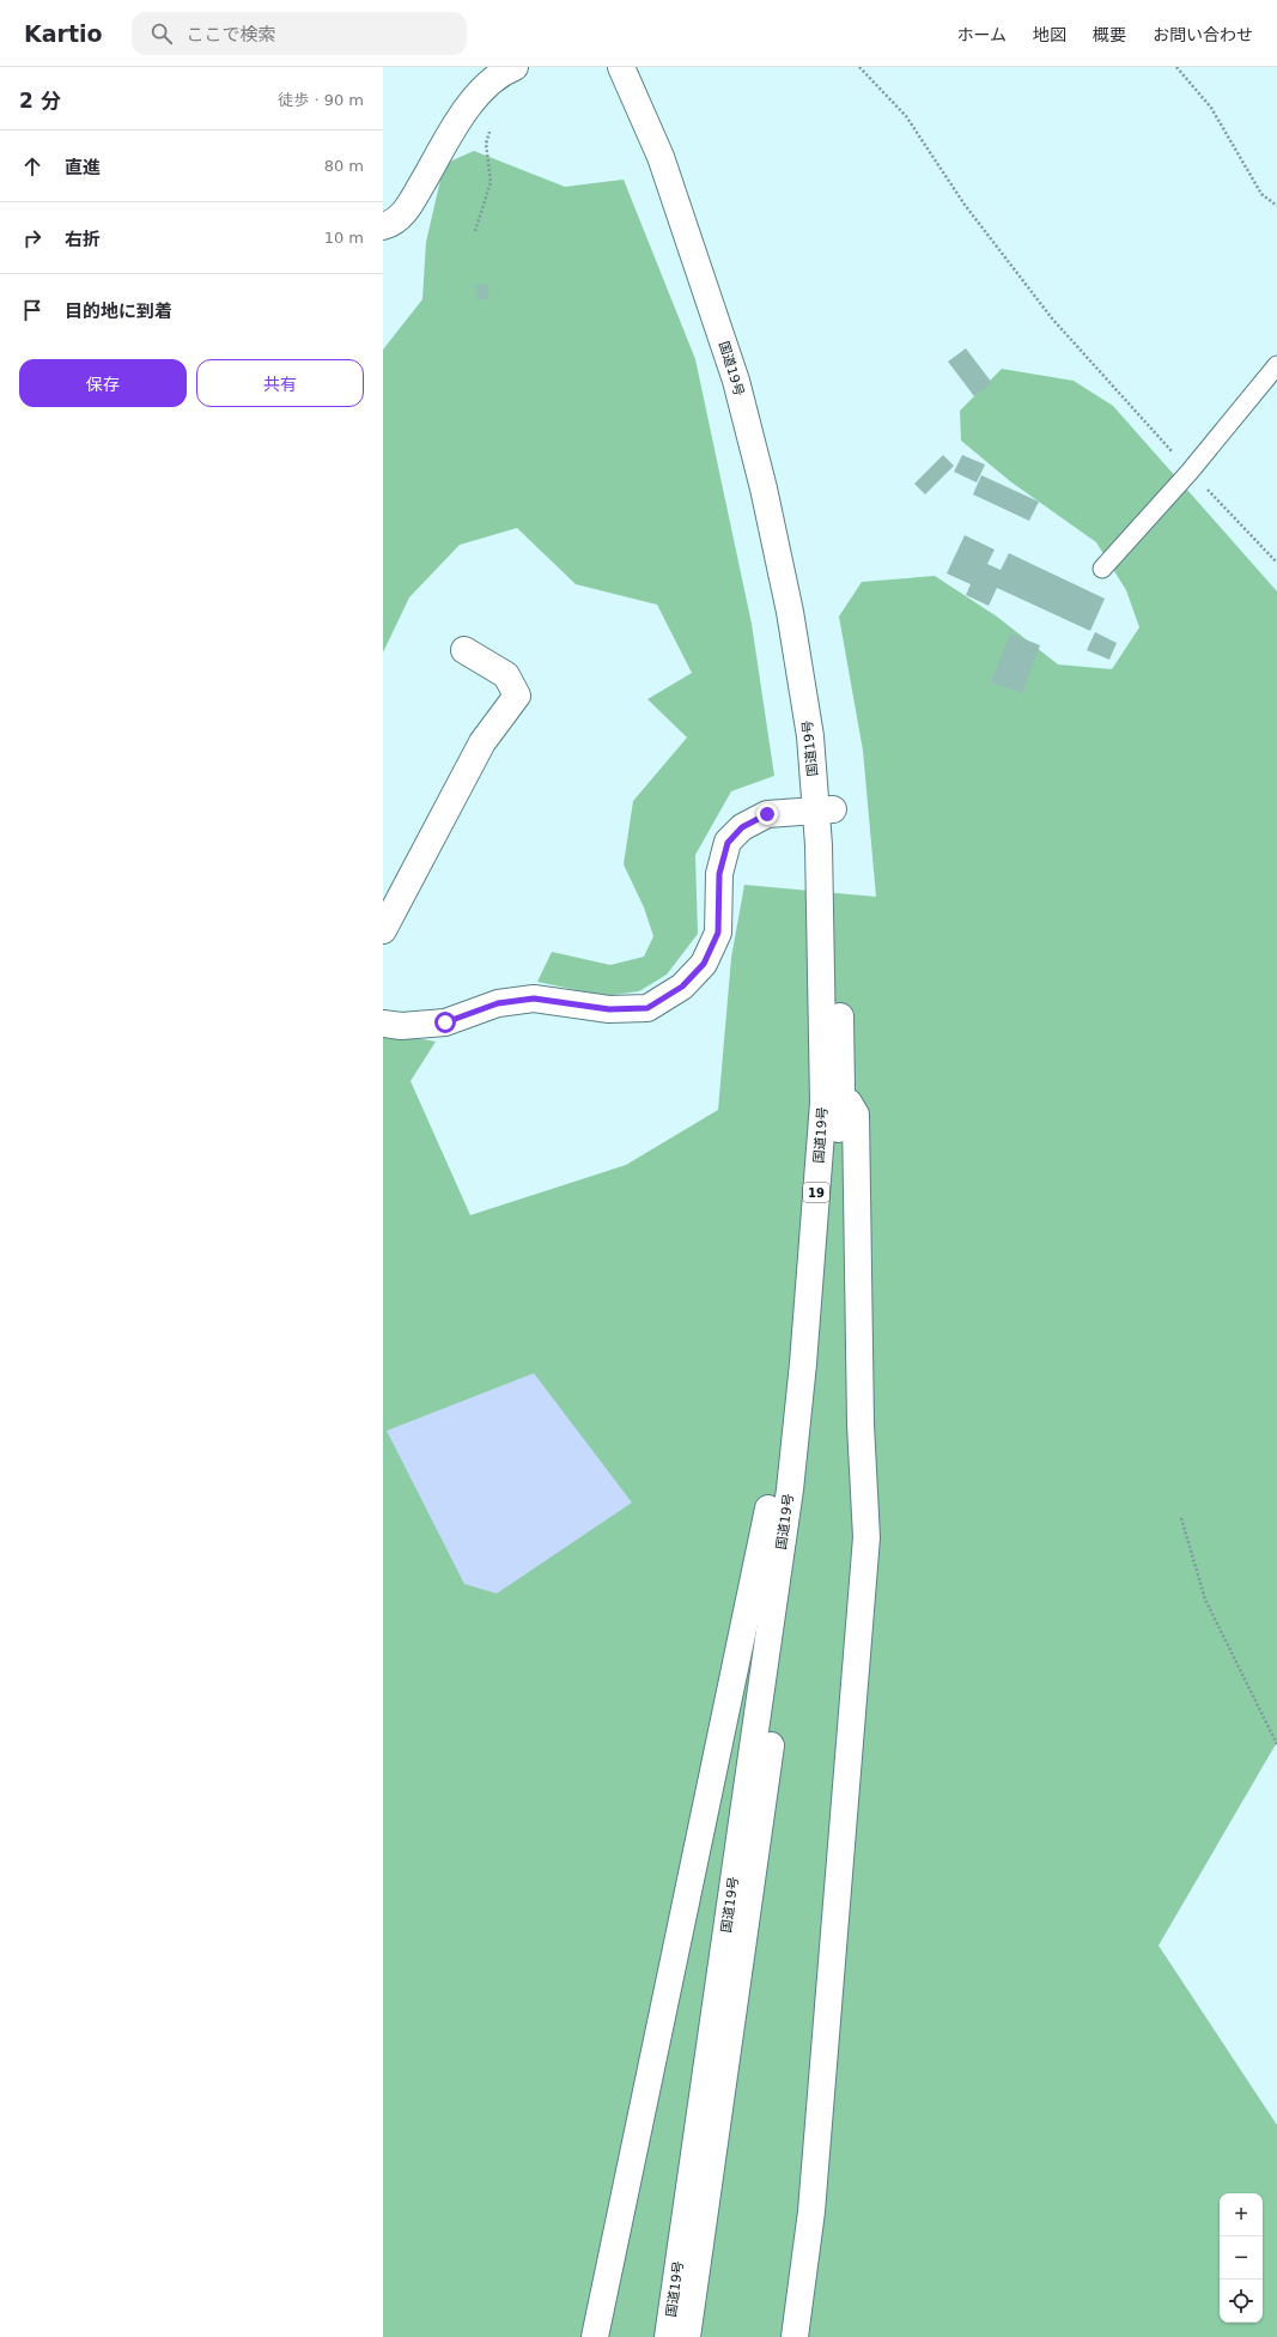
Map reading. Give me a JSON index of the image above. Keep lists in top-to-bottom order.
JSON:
{
  "streets": {
    "main road": ["国道19号", "19"]
  },
  "page": {
    "header": "Kartio",
    "search": "ここで検索",
    "nav": [
      "ホーム",
      "地図",
      "概要",
      "お問い合わせ"
    ],
    "heading": ["2 分", "徒歩 · 90 m"],
    "list": [
      ["直進", "80 m"],
      ["右折", "10 m"],
      "目的地に到着"
    ],
    "buttons": ["保存", "共有"],
    "map_buttons": ["+", "−"]
  }
}
